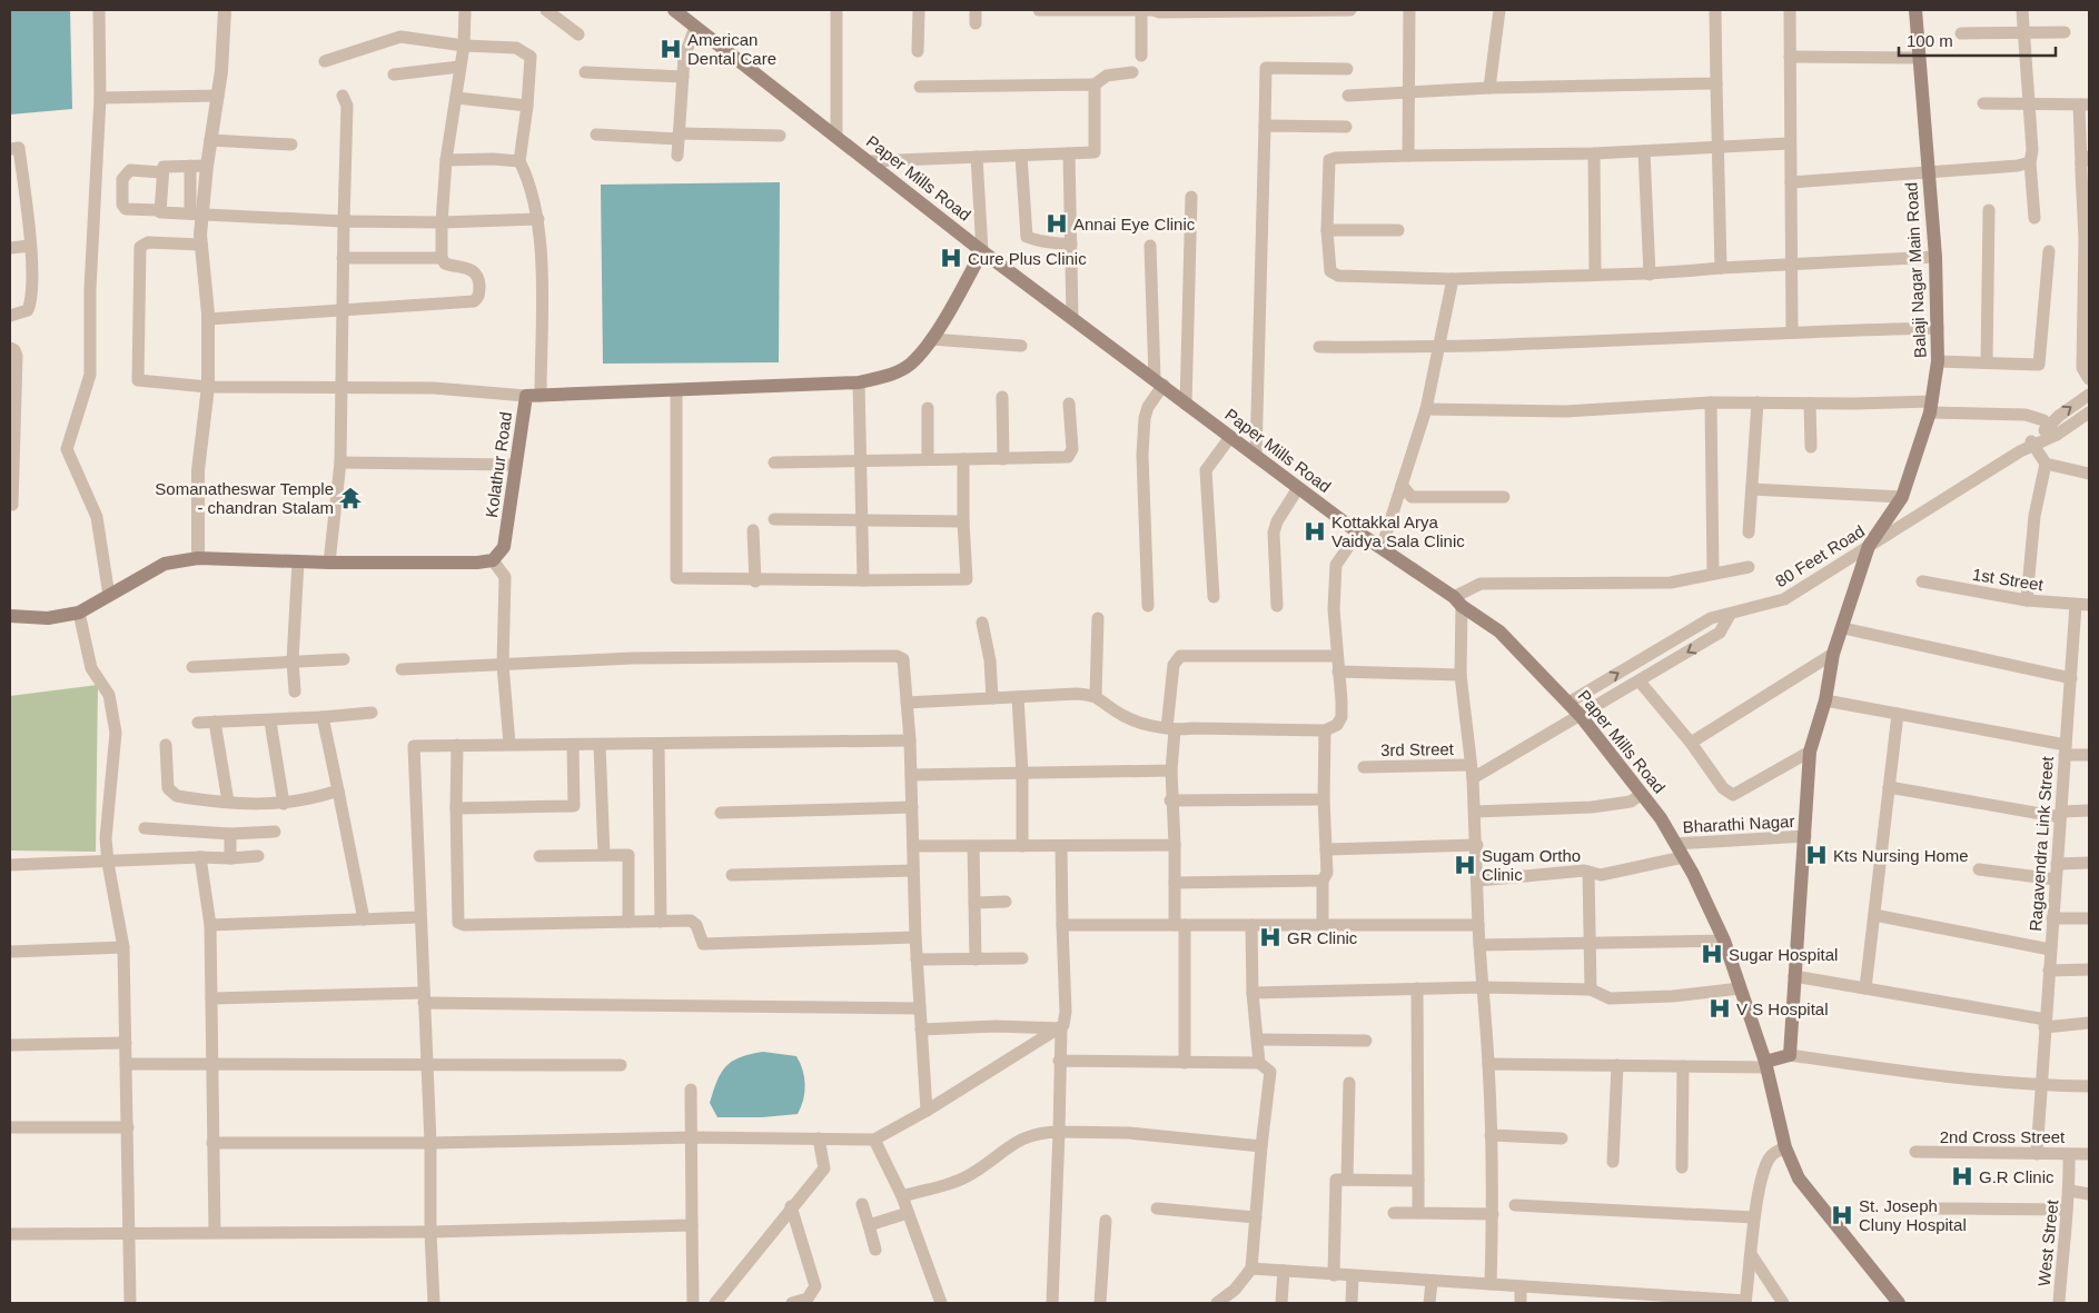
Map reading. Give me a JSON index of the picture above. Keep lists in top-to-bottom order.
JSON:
{
  "streets": {
    "main road": ["Paper Mills Road", "Balaji Nagar Main Road", "Kolathur Road"],
    "street": [
      "80 Feet Road",
      "1st Street",
      "3rd Street",
      "Bharathi Nagar",
      "Ragavendra Link Street",
      "2nd Cross Street",
      "West Street"
    ]
  },
  "crossings": [
    ["Paper Mills Road", "80 Feet Road"],
    ["Paper Mills Road", "Bharathi Nagar"],
    ["Balaji Nagar Main Road", "80 Feet Road"],
    ["Balaji Nagar Main Road", "Bharathi Nagar"],
    ["1st Street", "Ragavendra Link Street"],
    ["Ragavendra Link Street", "2nd Cross Street"],
    ["2nd Cross Street", "West Street"]
  ],
  "places": {
    "hospital": [
      "American Dental Care",
      "Annai Eye Clinic",
      "Cure Plus Clinic",
      "Kottakkal Arya Vaidya Sala Clinic",
      "Kts Nursing Home",
      "Sugam Ortho Clinic",
      "GR Clinic",
      "Sugar Hospital",
      "V S Hospital",
      "G.R Clinic",
      "St. Joseph Cluny Hospital"
    ],
    "temple": ["Somanatheswar Temple - chandran Stalam"]
  },
  "scale_bar": "100 m"
}
